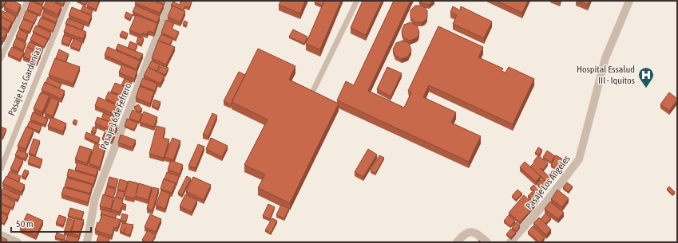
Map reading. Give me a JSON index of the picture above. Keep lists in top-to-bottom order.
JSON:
{
  "streets": {
    "street": ["Pasaje 16 de Fefrero", "Pasaje Los Ángeles"],
    "lane": ["Pasaje Las Gardenias"]
  },
  "places": {
    "hospital": ["Hospital Essalud III - Iquitos"]
  },
  "scale_bar": "50 m"
}
